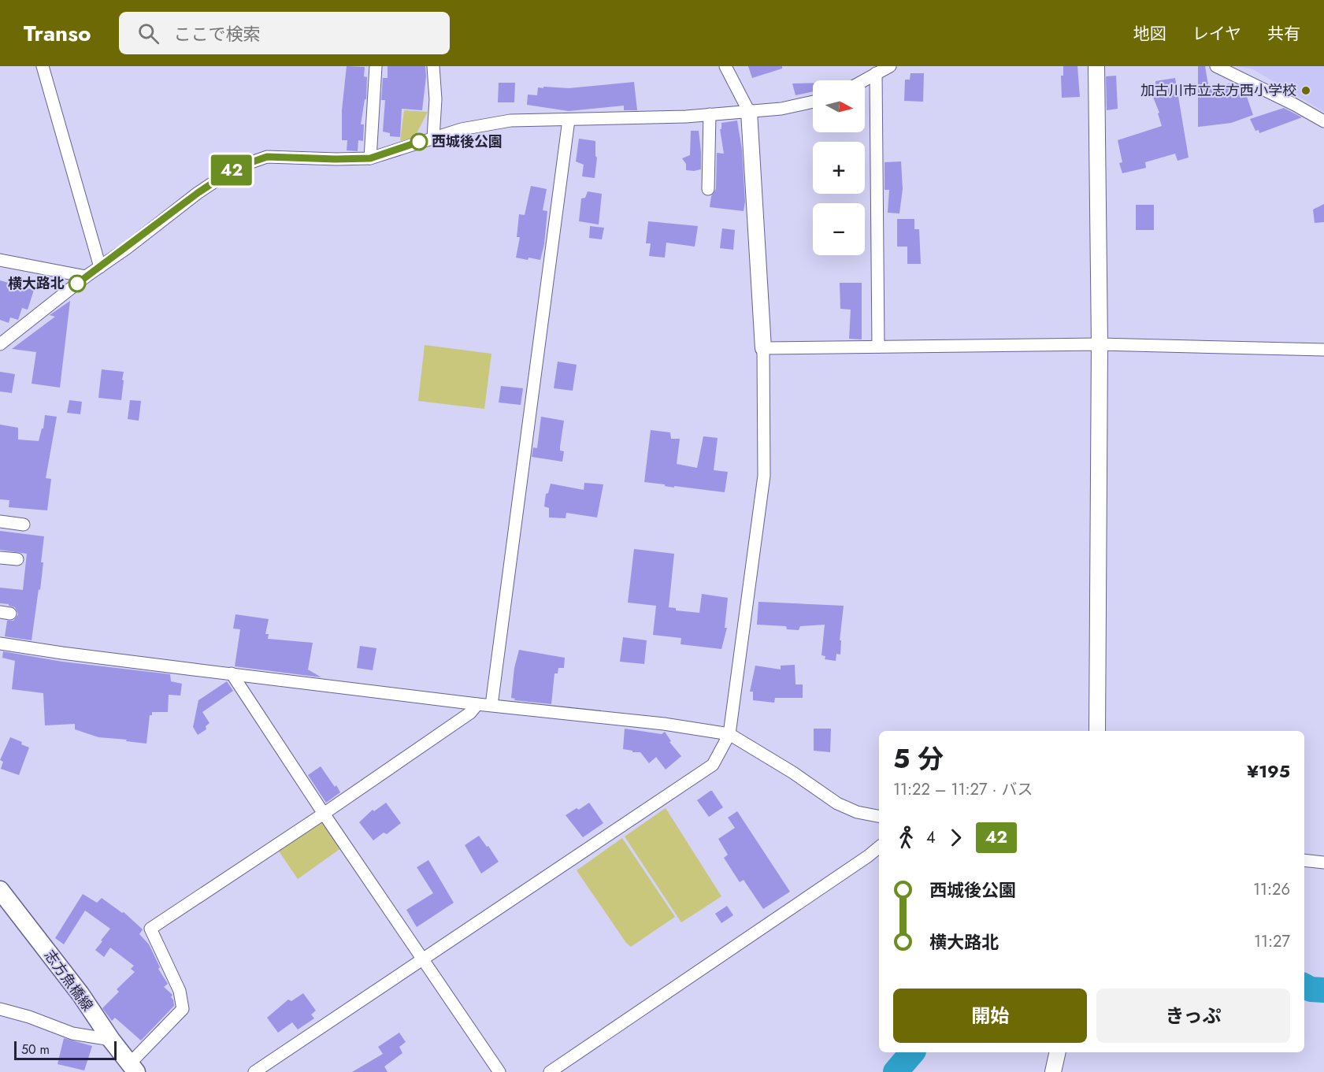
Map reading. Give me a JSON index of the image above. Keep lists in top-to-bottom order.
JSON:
{
  "streets": {
    "main road": ["志方魚橋線"]
  },
  "places": ["加古川市立志方西小学校", "西城後公園", "横大路北"],
  "lines": ["bus line 42"],
  "scale_bar": "50 m",
  "north": "right",
  "page": {
    "header": "Transo",
    "search": "ここで検索",
    "nav": ["地図", "レイヤ", "共有"],
    "on_map": "42",
    "map_buttons": ["+", "−"],
    "heading": ["5 分", "11:22 – 11:27 · バス", "¥195"],
    "legs": ["4", "42"],
    "list": [
      {
        "name": "西城後公園",
        "value": "11:26"
      },
      {
        "name": "横大路北",
        "value": "11:27"
      }
    ],
    "buttons": ["開始", "きっぷ"],
    "scale": "50 m"
  }
}
